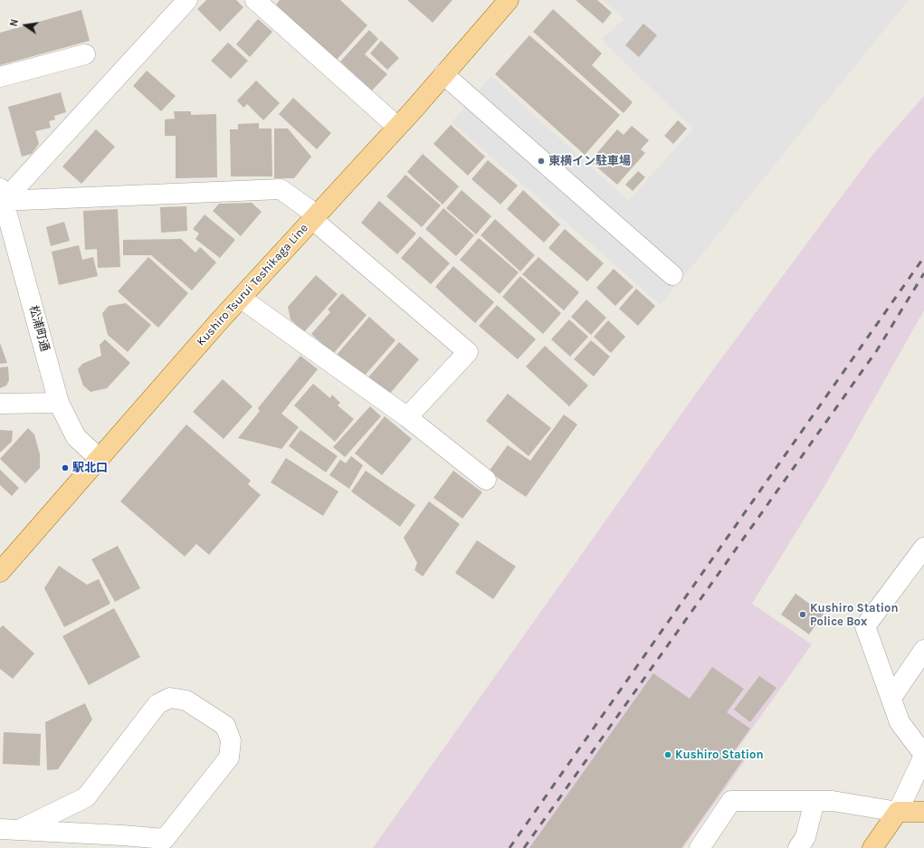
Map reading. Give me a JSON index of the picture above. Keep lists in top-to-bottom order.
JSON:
{
  "streets": {
    "main road": ["Kushiro Tsurui Teshikaga Line"],
    "street": ["松浦町通"]
  },
  "crossings": [
    ["Kushiro Tsurui Teshikaga Line", "松浦町通"]
  ],
  "places": [
    "東横イン駐車場",
    "駅北口",
    "Kushiro Station Police Box",
    "Kushiro Station"
  ],
  "north": "left"
}
